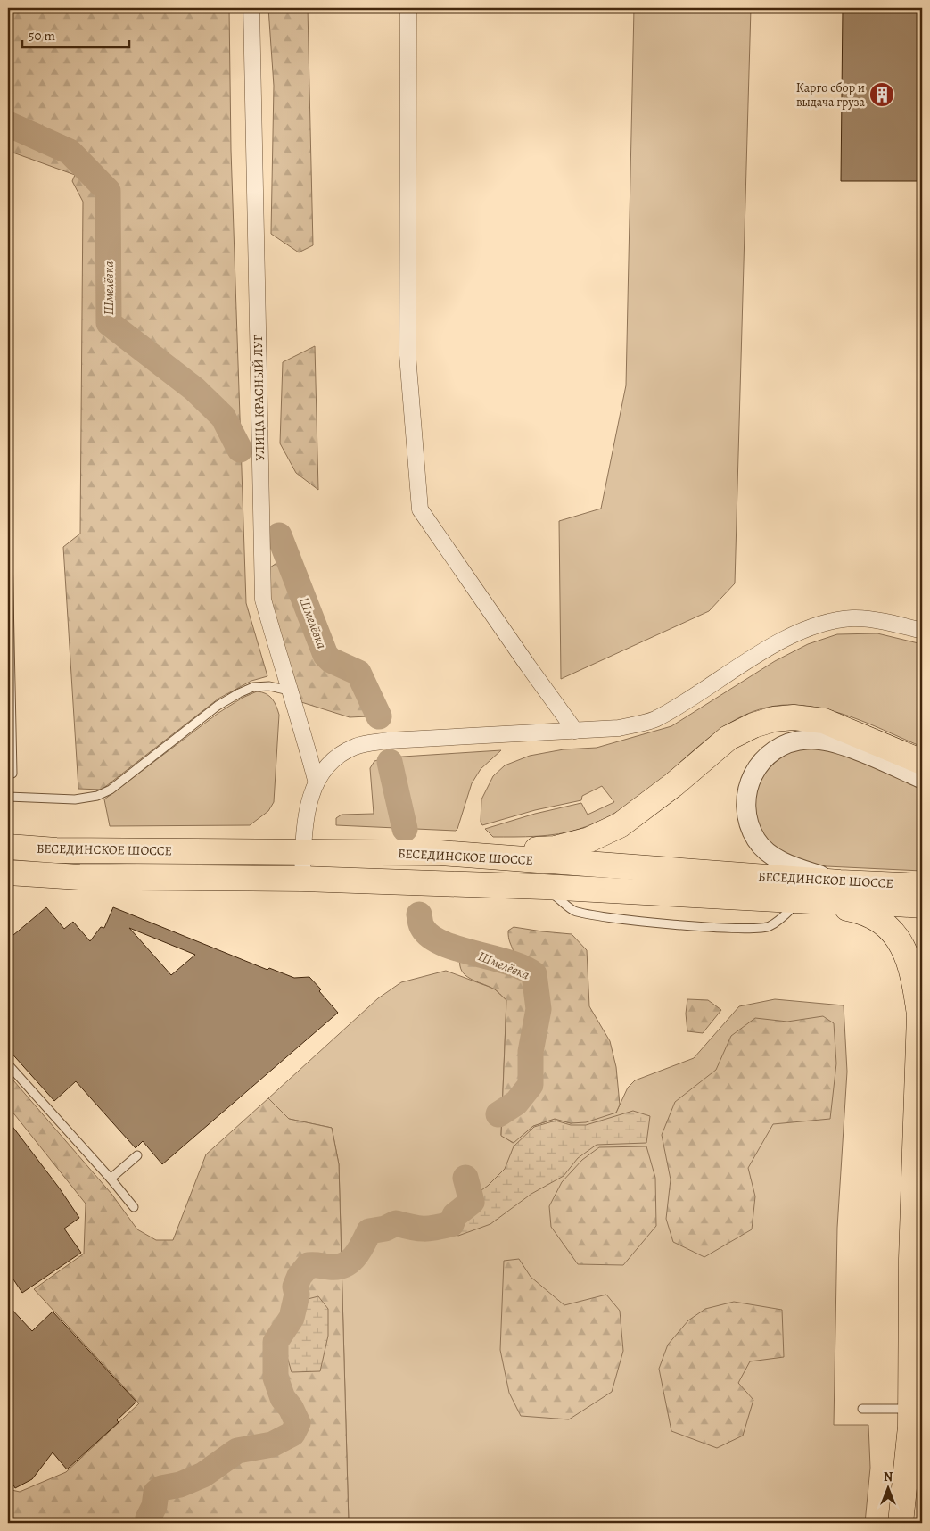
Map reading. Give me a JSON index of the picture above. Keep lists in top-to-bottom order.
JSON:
{
  "streets": {
    "main road": ["БЕСЕДИНСКОЕ ШОССЕ"],
    "street": ["УЛИЦА КРАСНЫЙ ЛУГ"]
  },
  "water": ["Шмелёвка"],
  "places": {
    "building": ["Карго сбор и выдача груза"]
  },
  "scale_bar": "50 m",
  "north": "top"
}
